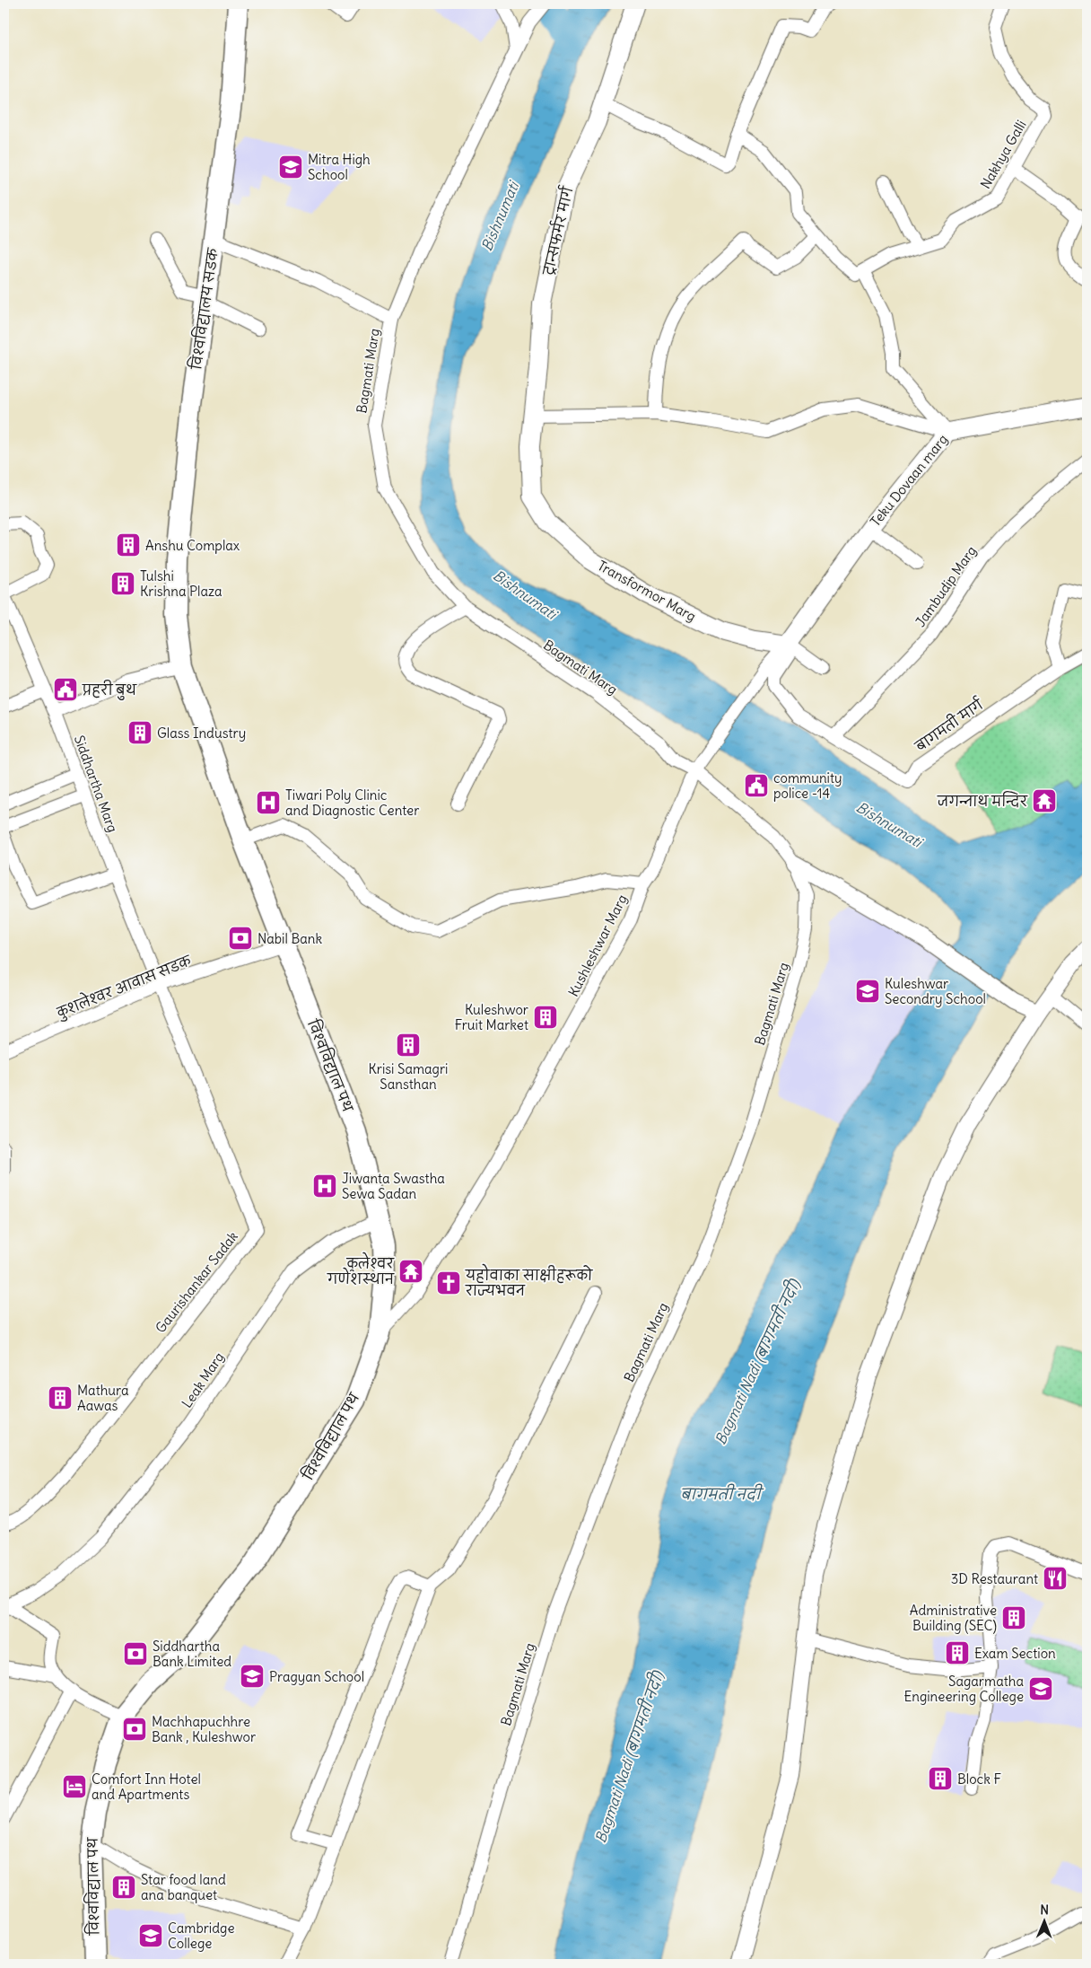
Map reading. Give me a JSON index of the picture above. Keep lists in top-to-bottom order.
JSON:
{
  "streets": {
    "main road": [
      "ट्रान्सफर्मर मार्ग",
      "विश्वविद्यालय सडक",
      "Teku Dovaan marg",
      "Transformor Marg",
      "विश्वविद्याल पथ"
    ],
    "street": [
      "Nakhya Galli",
      "Bagmati Marg",
      "Jambudip Marg",
      "बागमती मार्ग",
      "Siddhartha Marg",
      "Kushleshwar Marg",
      "कुशलेश्वर आवास सडक",
      "Gaurishankar Sadak",
      "Leak Marg"
    ]
  },
  "crossings": [
    ["ट्रान्सफर्मर मार्ग", "Transformor Marg"],
    ["विश्वविद्यालय सडक", "विश्वविद्याल पथ"],
    ["Teku Dovaan marg", "Transformor Marg"],
    ["Jambudip Marg", "बागमती मार्ग"],
    ["Siddhartha Marg", "कुशलेश्वर आवास सडक"],
    ["Siddhartha Marg", "Gaurishankar Sadak"],
    ["Kushleshwar Marg", "विश्वविद्याल पथ"],
    ["कुशलेश्वर आवास सडक", "विश्वविद्याल पथ"],
    ["कुशलेश्वर आवास सडक", "Gaurishankar Sadak"],
    ["विश्वविद्याल पथ", "Leak Marg"]
  ],
  "water": ["Bishnumati", "Bagmati Nadi (बागमती नदी)", "बागमती नदी"],
  "places": {
    "school or university": [
      "Mitra High School",
      "Kuleshwar Secondry School",
      "Pragyan School",
      "Sagarmatha Engineering College",
      "Cambridge College"
    ],
    "building": [
      "Anshu Complax",
      "Tulshi Krishna Plaza",
      "Glass Industry",
      "Kuleshwor Fruit Market",
      "Krisi Samagri Sansthan",
      "Mathura Aawas",
      "Administrative Building (SEC)",
      "Exam Section",
      "Block F",
      "Star food land ana banquet"
    ],
    "public building": ["प्रहरी बुथ", "community police -14"],
    "temple": ["जगन्नाथ मन्दिर", "कुलेश्वर गणेशस्थान"],
    "hospital": ["Tiwari Poly Clinic and Diagnostic Center", "Jiwanta Swastha Sewa Sadan"],
    "bank": ["Nabil Bank", "Siddhartha Bank Limited", "Machhapuchhre Bank , Kuleshwor"],
    "church": ["यहोवाका साक्षीहरूको राज्यभवन"],
    "restaurant": ["3D Restaurant"],
    "hotel": ["Comfort Inn Hotel and Apartments"]
  },
  "north": "top"
}
